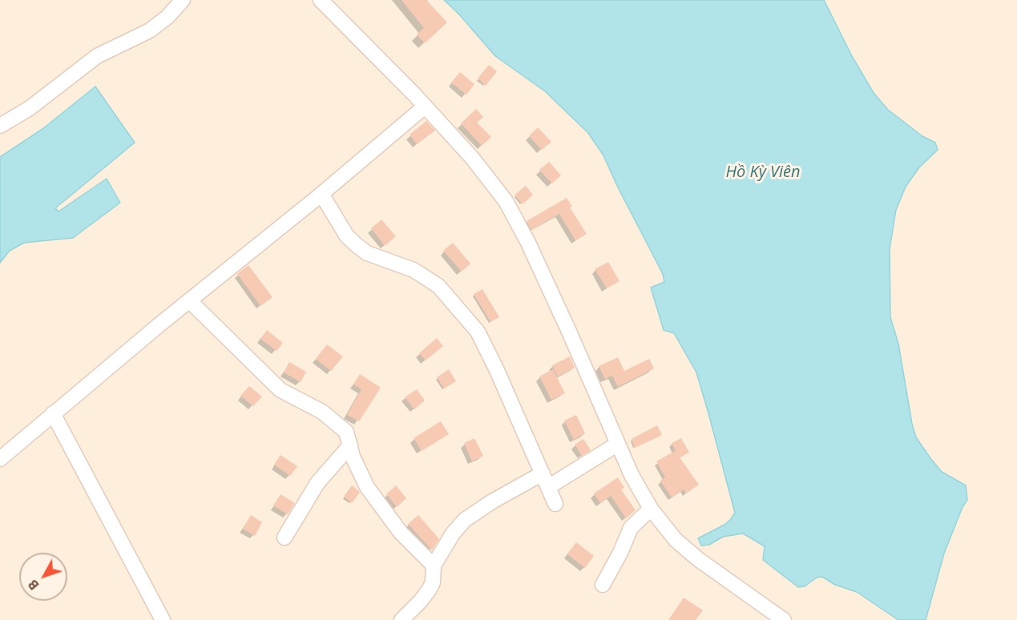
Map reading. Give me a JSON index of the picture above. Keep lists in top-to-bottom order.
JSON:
{
  "water": ["Hồ Kỳ Viên"],
  "north": "bottom left"
}
